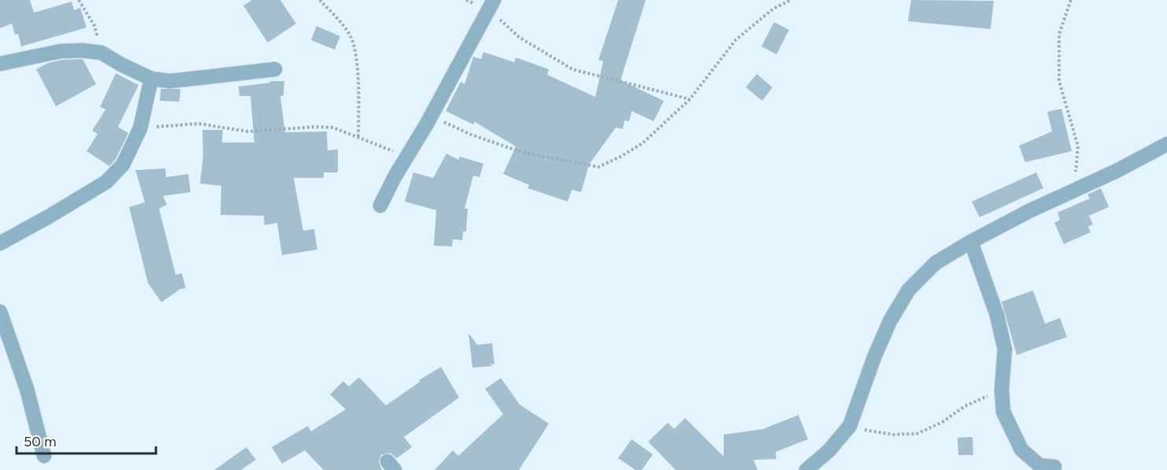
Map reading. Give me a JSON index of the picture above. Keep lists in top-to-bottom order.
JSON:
{
  "scale_bar": "50 m"
}
